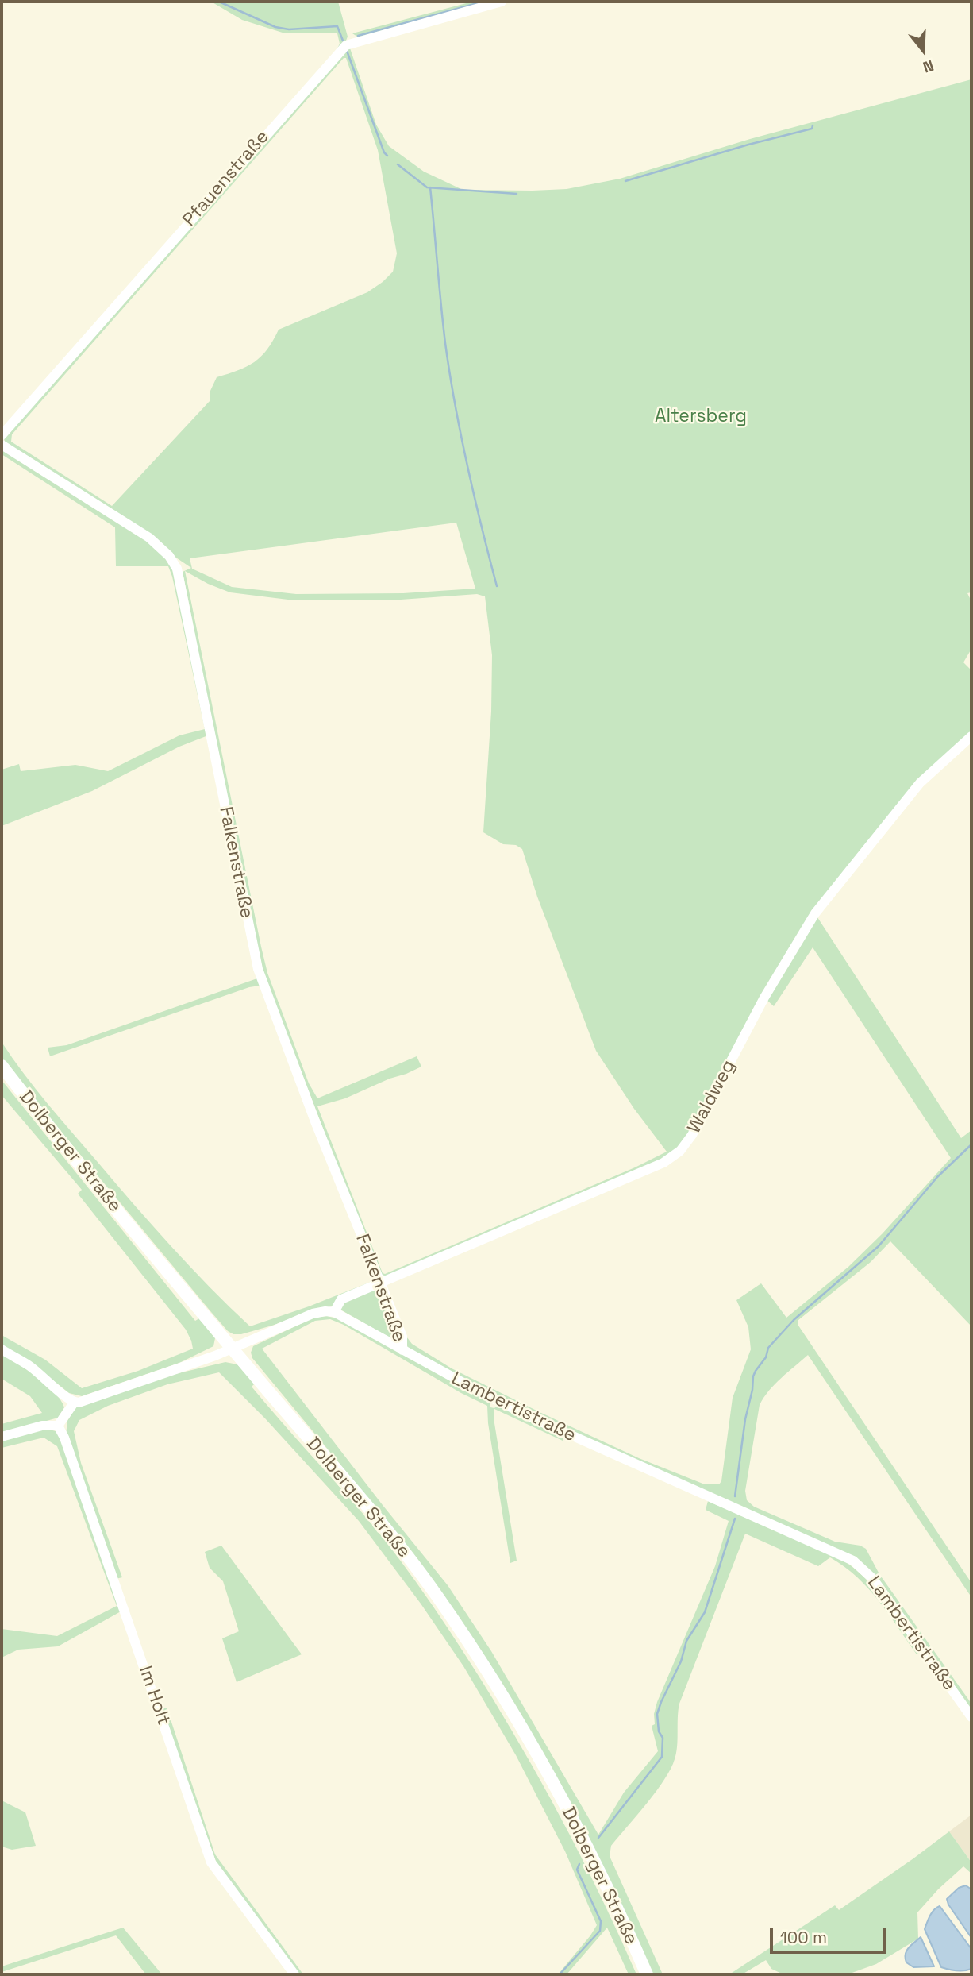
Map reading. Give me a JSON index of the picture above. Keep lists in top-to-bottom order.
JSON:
{
  "streets": {
    "main road": ["Dolberger Straße"],
    "street": [
      "Pfauenstraße",
      "Falkenstraße",
      "Waldweg",
      "Lambertistraße",
      "Im Holt"
    ]
  },
  "crossings": [
    ["Falkenstraße", "Waldweg"],
    ["Falkenstraße", "Lambertistraße"],
    ["Waldweg", "Lambertistraße"]
  ],
  "parks": ["Altersberg"],
  "scale_bar": "100 m",
  "north": "bottom"
}
